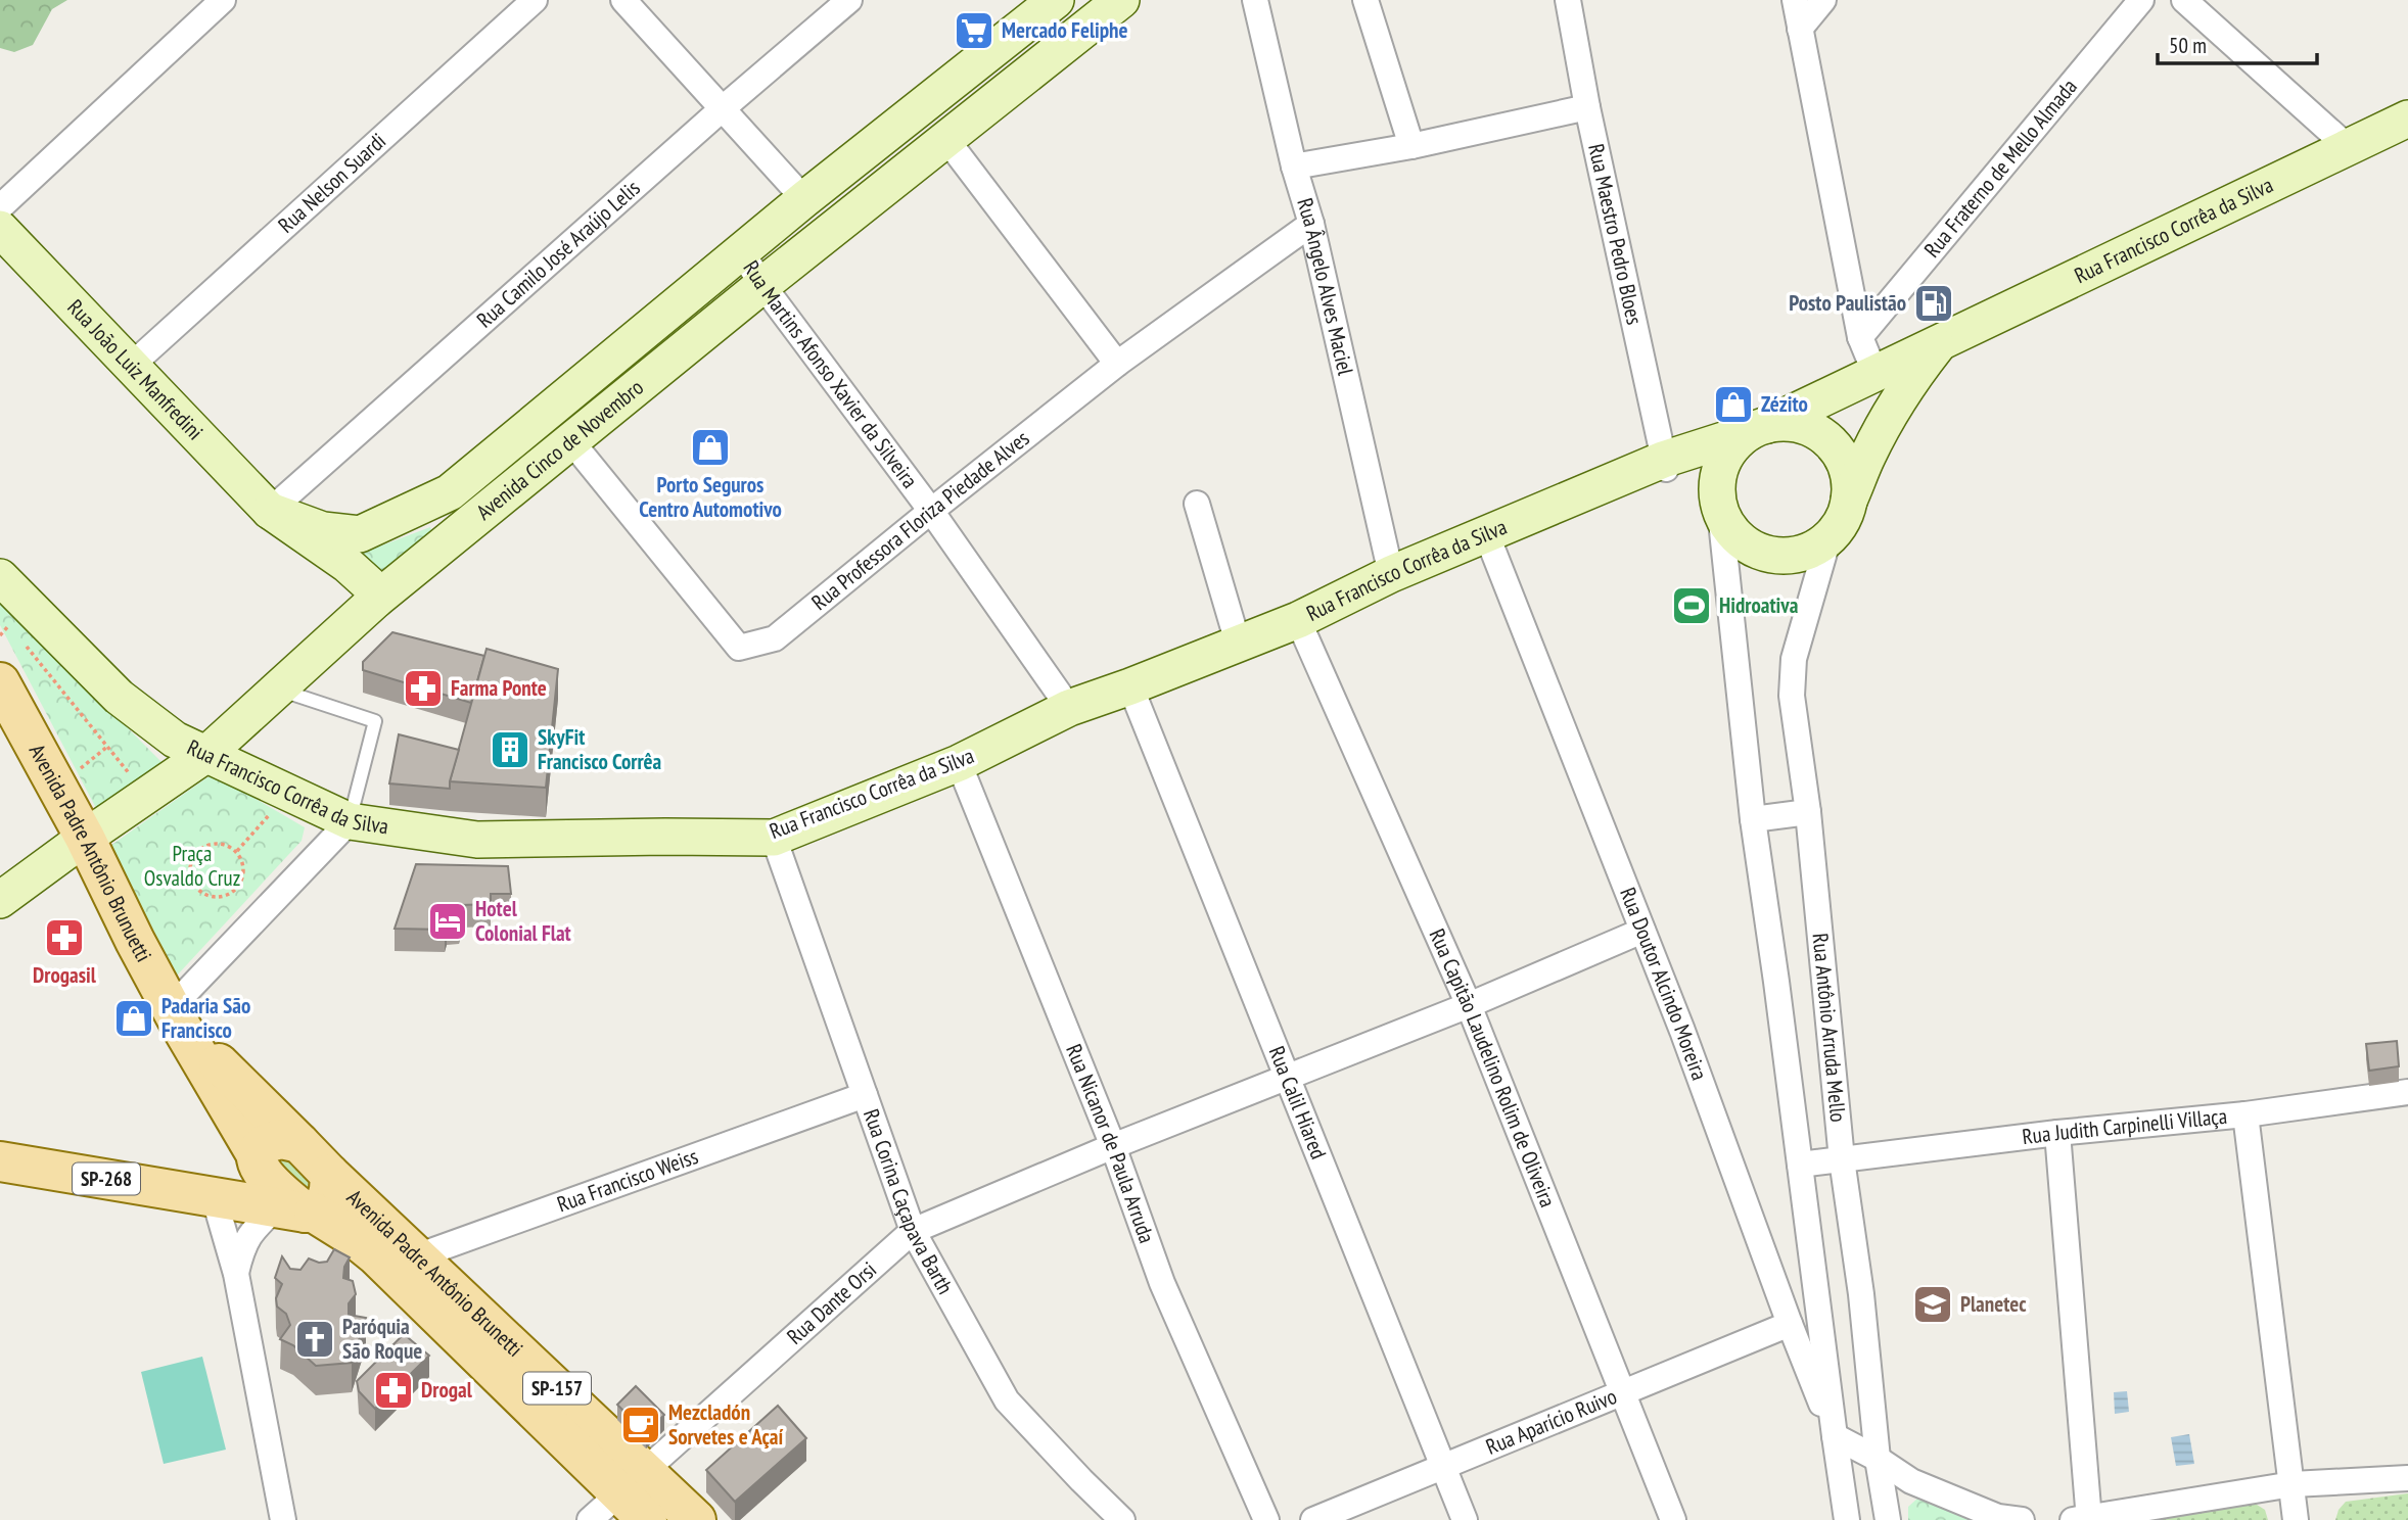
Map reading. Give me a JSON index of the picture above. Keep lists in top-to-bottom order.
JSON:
{
  "streets": {
    "main road": [
      "Rua Francisco Corrêa da Silva",
      "Rua João Luiz Manfredini",
      "Avenida Cinco de Novembro",
      "Avenida Padre Antônio Brunuetti",
      "SP-268",
      "Avenida Padre Antônio Brunetti",
      "SP-157"
    ],
    "street": [
      "Rua Fraterno de Mello Almada",
      "Rua Nelson Suardi",
      "Rua Maestro Pedro Bloes",
      "Rua Camilo José Araújo Lelis",
      "Rua Ângelo Alves Maciel",
      "Rua Martins Afonso Xavier da Silveira",
      "Rua Professora Floriza Piedade Alves",
      "Rua Doutor Alcindo Moreira",
      "Rua Antônio Arruda Mello",
      "Rua Capitão Laudelino Rolim de Oliveira",
      "Rua Calil Hiared",
      "Rua Judith Carpinelli Villaça",
      "Rua Nicanor de Paula Arruda",
      "Rua Francisco Weiss",
      "Rua Corina Caçapava Barth",
      "Rua Dante Orsi",
      "Rua Aparício Ruivo"
    ]
  },
  "crossings": [
    ["Rua Nelson Suardi", "Rua João Luiz Manfredini"],
    ["Rua Francisco Corrêa da Silva", "Rua Maestro Pedro Bloes"],
    ["Rua Francisco Corrêa da Silva", "Rua Ângelo Alves Maciel"],
    ["Rua Francisco Corrêa da Silva", "Rua Martins Afonso Xavier da Silveira"],
    ["Rua Francisco Corrêa da Silva", "Avenida Cinco de Novembro"],
    ["Rua Francisco Corrêa da Silva", "Rua Doutor Alcindo Moreira"],
    ["Rua Francisco Corrêa da Silva", "Rua Antônio Arruda Mello"],
    ["Rua Francisco Corrêa da Silva", "Rua Capitão Laudelino Rolim de Oliveira"],
    ["Rua Francisco Corrêa da Silva", "Rua Calil Hiared"],
    ["Rua Francisco Corrêa da Silva", "Rua Nicanor de Paula Arruda"],
    ["Rua Francisco Corrêa da Silva", "Rua Corina Caçapava Barth"],
    ["Rua Camilo José Araújo Lelis", "Rua João Luiz Manfredini"],
    ["Rua Camilo José Araújo Lelis", "Avenida Cinco de Novembro"],
    ["Rua Ângelo Alves Maciel", "Rua Professora Floriza Piedade Alves"],
    ["Rua João Luiz Manfredini", "Avenida Cinco de Novembro"],
    ["Rua Martins Afonso Xavier da Silveira", "Avenida Cinco de Novembro"],
    ["Rua Martins Afonso Xavier da Silveira", "Rua Professora Floriza Piedade Alves"],
    ["Avenida Cinco de Novembro", "Rua Professora Floriza Piedade Alves"],
    ["Avenida Cinco de Novembro", "Avenida Padre Antônio Brunuetti"],
    ["Avenida Padre Antônio Brunuetti", "SP-157"],
    ["Rua Doutor Alcindo Moreira", "Rua Dante Orsi"],
    ["Rua Doutor Alcindo Moreira", "Rua Aparício Ruivo"],
    ["Rua Antônio Arruda Mello", "Rua Judith Carpinelli Villaça"],
    ["Rua Capitão Laudelino Rolim de Oliveira", "Rua Dante Orsi"],
    ["Rua Capitão Laudelino Rolim de Oliveira", "Rua Aparício Ruivo"],
    ["Rua Calil Hiared", "Rua Dante Orsi"],
    ["Rua Calil Hiared", "Rua Aparício Ruivo"],
    ["Rua Nicanor de Paula Arruda", "Rua Dante Orsi"],
    ["SP-268", "Avenida Padre Antônio Brunetti"],
    ["SP-268", "SP-157"],
    ["Rua Francisco Weiss", "Rua Corina Caçapava Barth"],
    ["Rua Francisco Weiss", "Avenida Padre Antônio Brunetti"],
    ["Rua Corina Caçapava Barth", "Rua Dante Orsi"],
    ["Avenida Padre Antônio Brunetti", "Rua Dante Orsi"],
    ["Avenida Padre Antônio Brunetti", "SP-157"]
  ],
  "parks": ["Praça Osvaldo Cruz"],
  "places": {
    "supermarket": ["Mercado Feliphe"],
    "fuel station": ["Posto Paulistão"],
    "shop": ["Zézito", "Porto Seguros Centro Automotivo", "Padaria São Francisco"],
    "sports": ["Hidroativa"],
    "pharmacy": ["Farma Ponte", "Drogasil", "Drogal"],
    "building": ["SkyFit Francisco Corrêa"],
    "hotel": ["Hotel Colonial Flat"],
    "school or university": ["Planetec"],
    "church": ["Paróquia São Roque"],
    "cafe": ["Mezcladón Sorvetes e Açaí"]
  },
  "scale_bar": "50 m"
}
